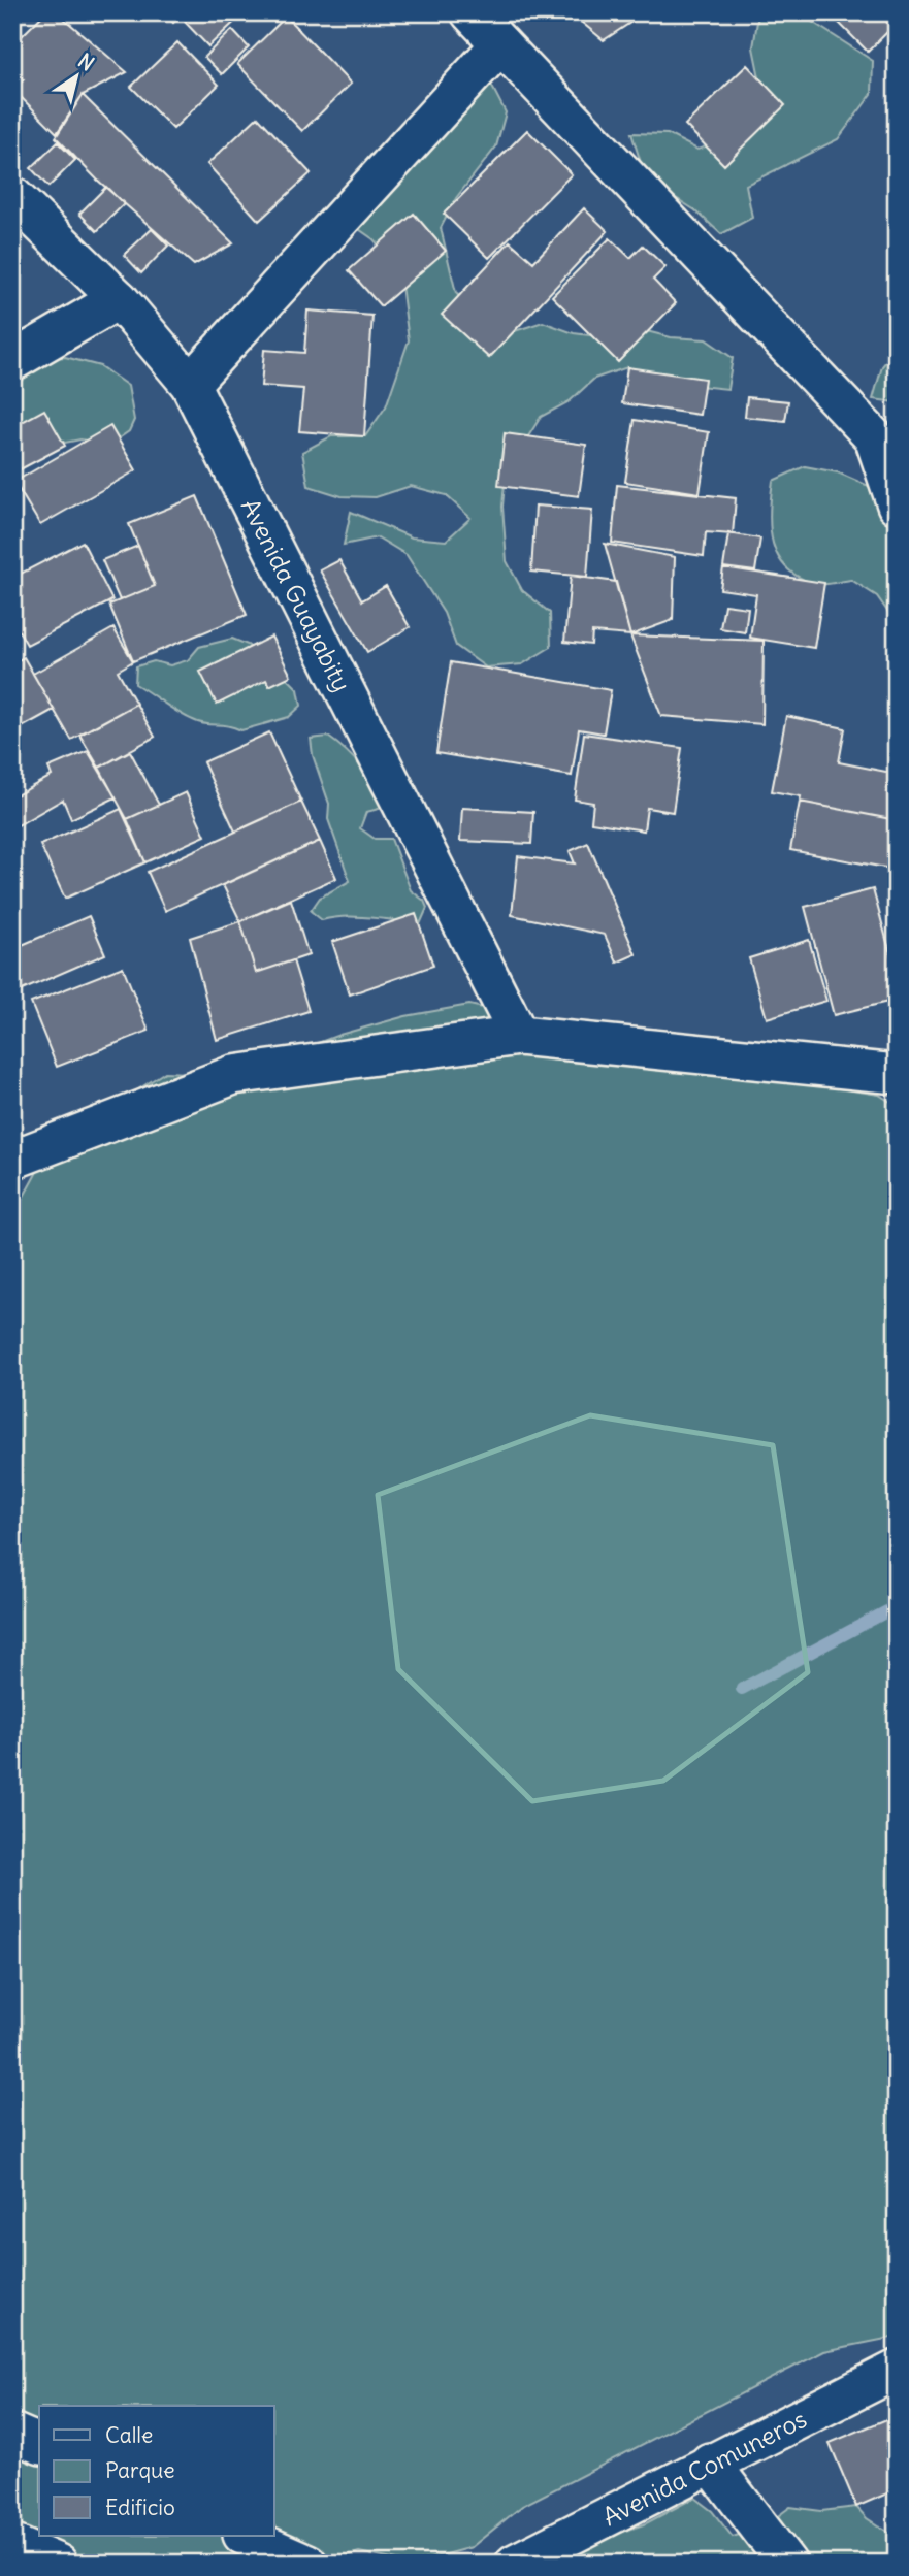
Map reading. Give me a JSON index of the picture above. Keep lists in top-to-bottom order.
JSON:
{
  "streets": {
    "street": ["Avenida Guayabity", "Avenida Comuneros"]
  },
  "legend": ["Calle", "Parque", "Edificio"],
  "north": "top right"
}
